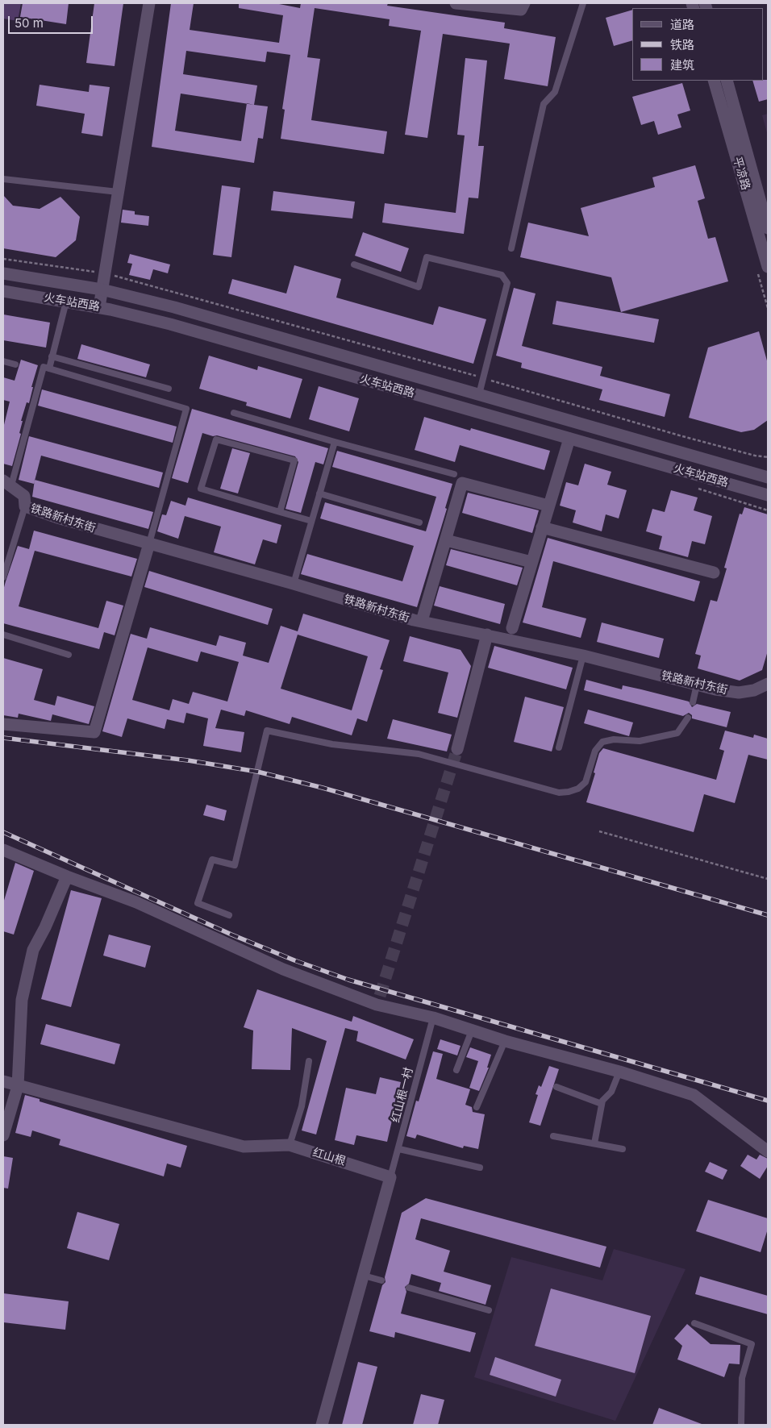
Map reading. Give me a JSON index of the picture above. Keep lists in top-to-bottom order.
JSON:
{
  "streets": {
    "street": [
      "平凉路",
      "火车站西路",
      "铁路新村东街",
      "红山根"
    ],
    "lane": ["红山根一村"]
  },
  "crossings": [
    ["红山根一村", "红山根"]
  ],
  "legend": ["道路", "铁路", "建筑"],
  "scale_bar": "50 m"
}
